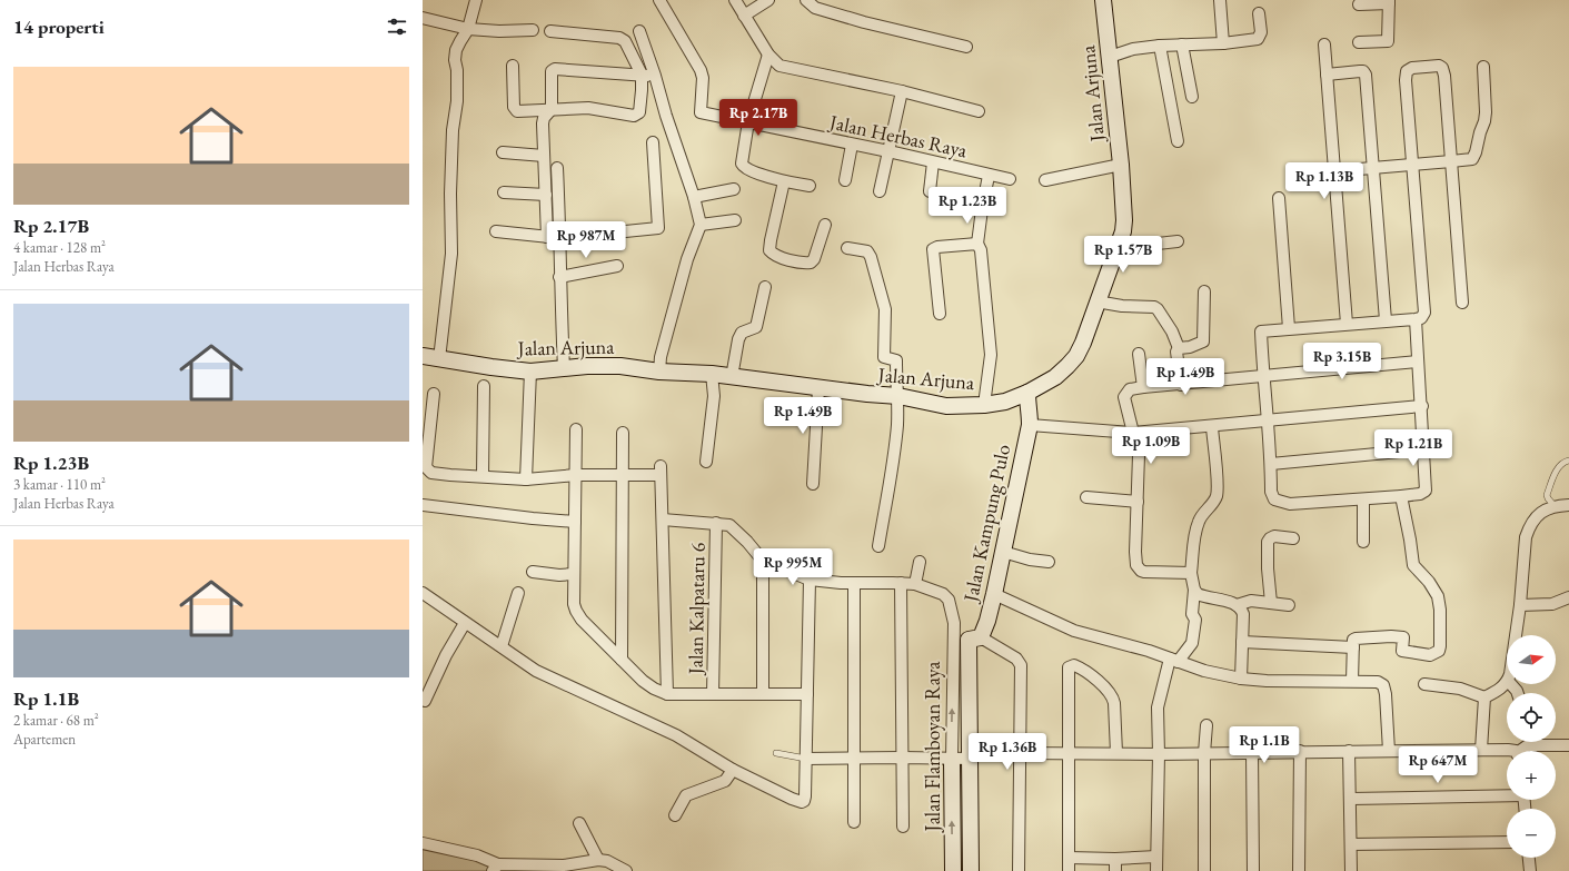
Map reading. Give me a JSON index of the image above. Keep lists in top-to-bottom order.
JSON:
{
  "streets": {
    "street": [
      "Jalan Arjuna",
      "Jalan Herbas Raya",
      "Jalan Kampung Pulo",
      "Jalan Kalpataru 6",
      "Jalan Flamboyan Raya"
    ]
  },
  "crossings": [
    ["Jalan Arjuna", "Jalan Kampung Pulo"],
    ["Jalan Kampung Pulo", "Jalan Flamboyan Raya"]
  ],
  "north": "right",
  "page": {
    "heading": "14 properti",
    "list": [
      {
        "name": "Rp 2.17B",
        "note": "4 kamar · 128 m² · Jalan Herbas Raya"
      },
      {
        "name": "Rp 1.23B",
        "note": "3 kamar · 110 m² · Jalan Herbas Raya"
      },
      {
        "name": "Rp 1.1B",
        "note": "2 kamar · 68 m² · Apartemen"
      }
    ],
    "price": [
      "Rp 2.17B",
      "Rp 1.13B",
      "Rp 1.23B",
      "Rp 987M",
      "Rp 1.57B",
      "Rp 3.15B",
      "Rp 1.49B",
      "Rp 1.49B",
      "Rp 1.09B",
      "Rp 1.21B",
      "Rp 995M",
      "Rp 1.1B",
      "Rp 1.36B",
      "Rp 647M"
    ],
    "map_buttons": ["+", "−"]
  }
}
